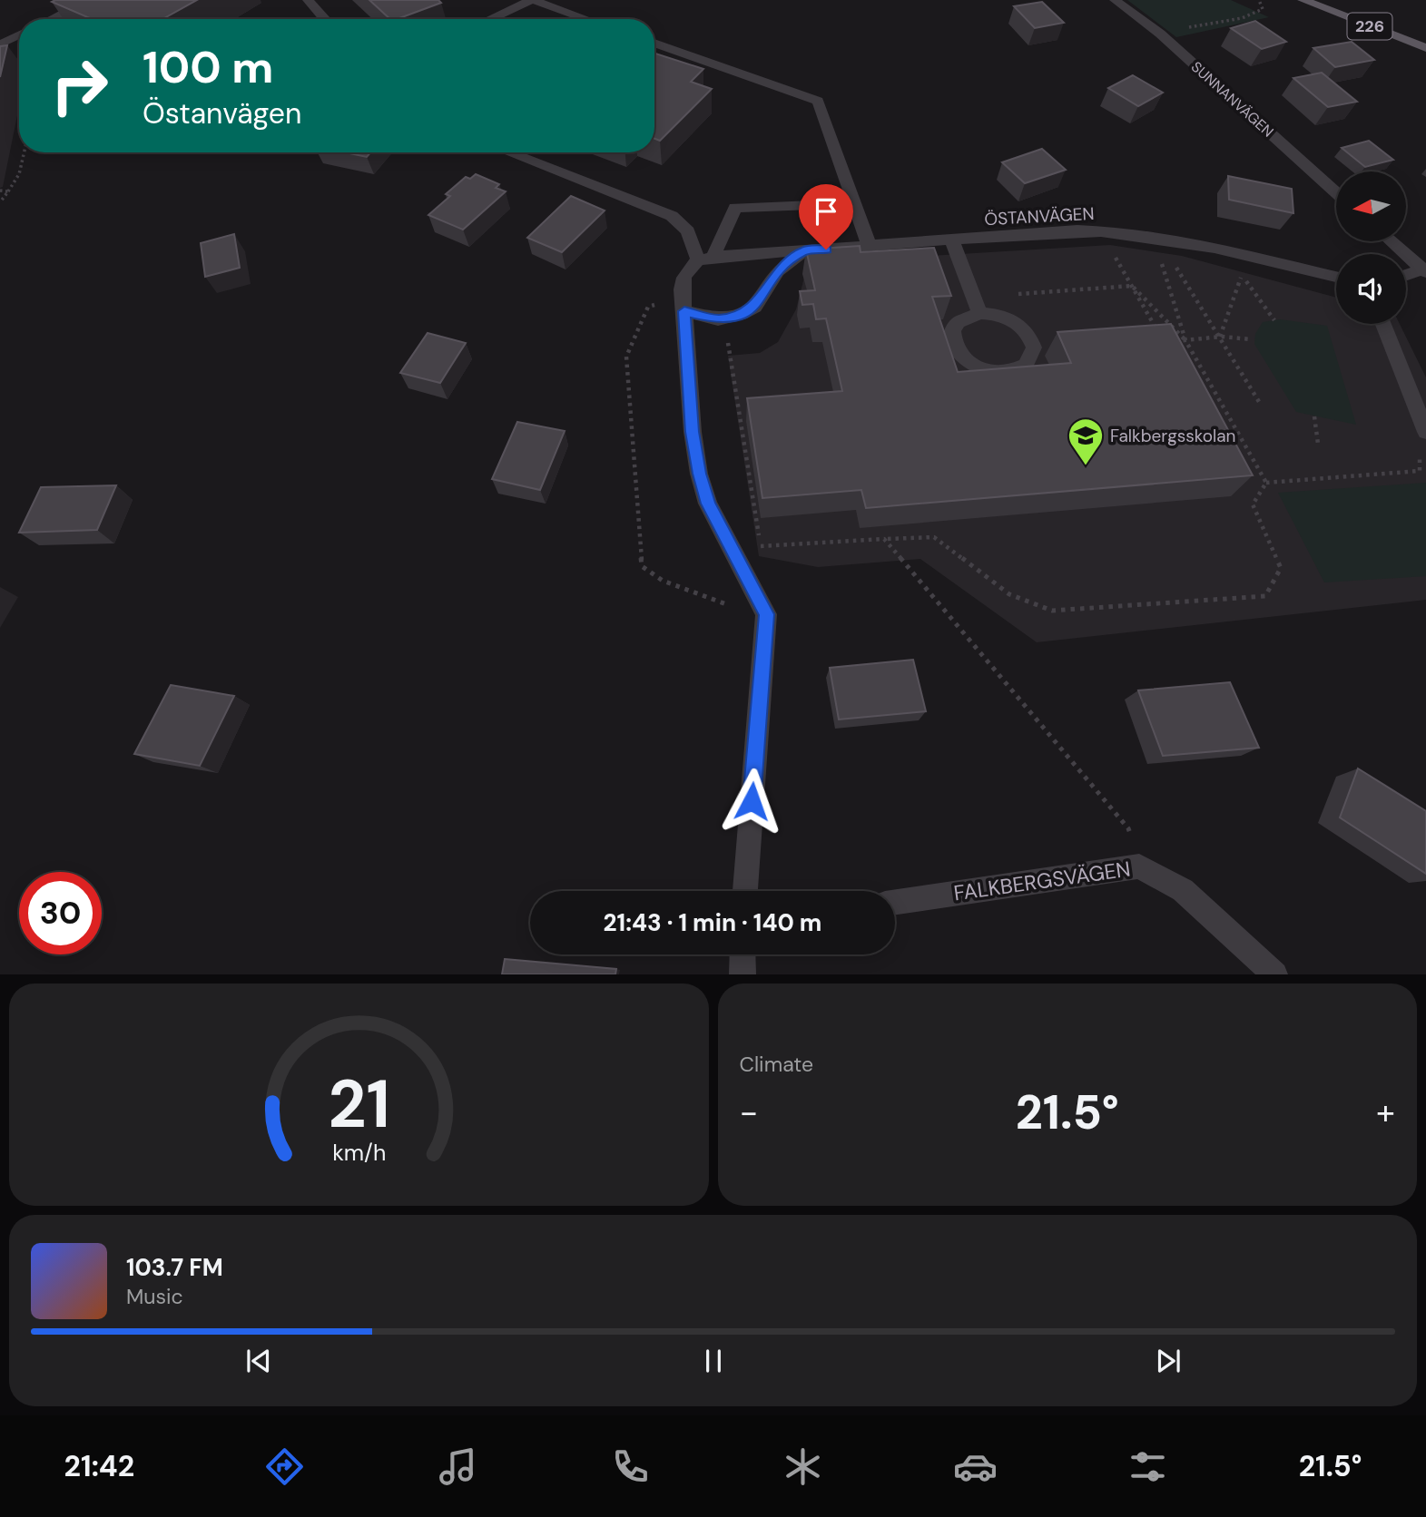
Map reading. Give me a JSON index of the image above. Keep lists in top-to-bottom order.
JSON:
{
  "streets": {
    "main road": ["226"],
    "street": ["SUNNANVÄGEN", "ÖSTANVÄGEN", "FALKBERGSVÄGEN"]
  },
  "places": {
    "school or university": ["Falkbergsskolan"]
  },
  "north": "left",
  "page": {
    "turn": ["100 m", "Östanvägen"],
    "limit": "30",
    "trip": "21:43 · 1 min · 140 m",
    "tile": "Climate",
    "heat": ["−", "21.5°", "+"],
    "song": ["103.7 FM", "Music"],
    "tabs": ["21:42", "21.5°"],
    "gauge": ["21", "km/h"]
  }
}
